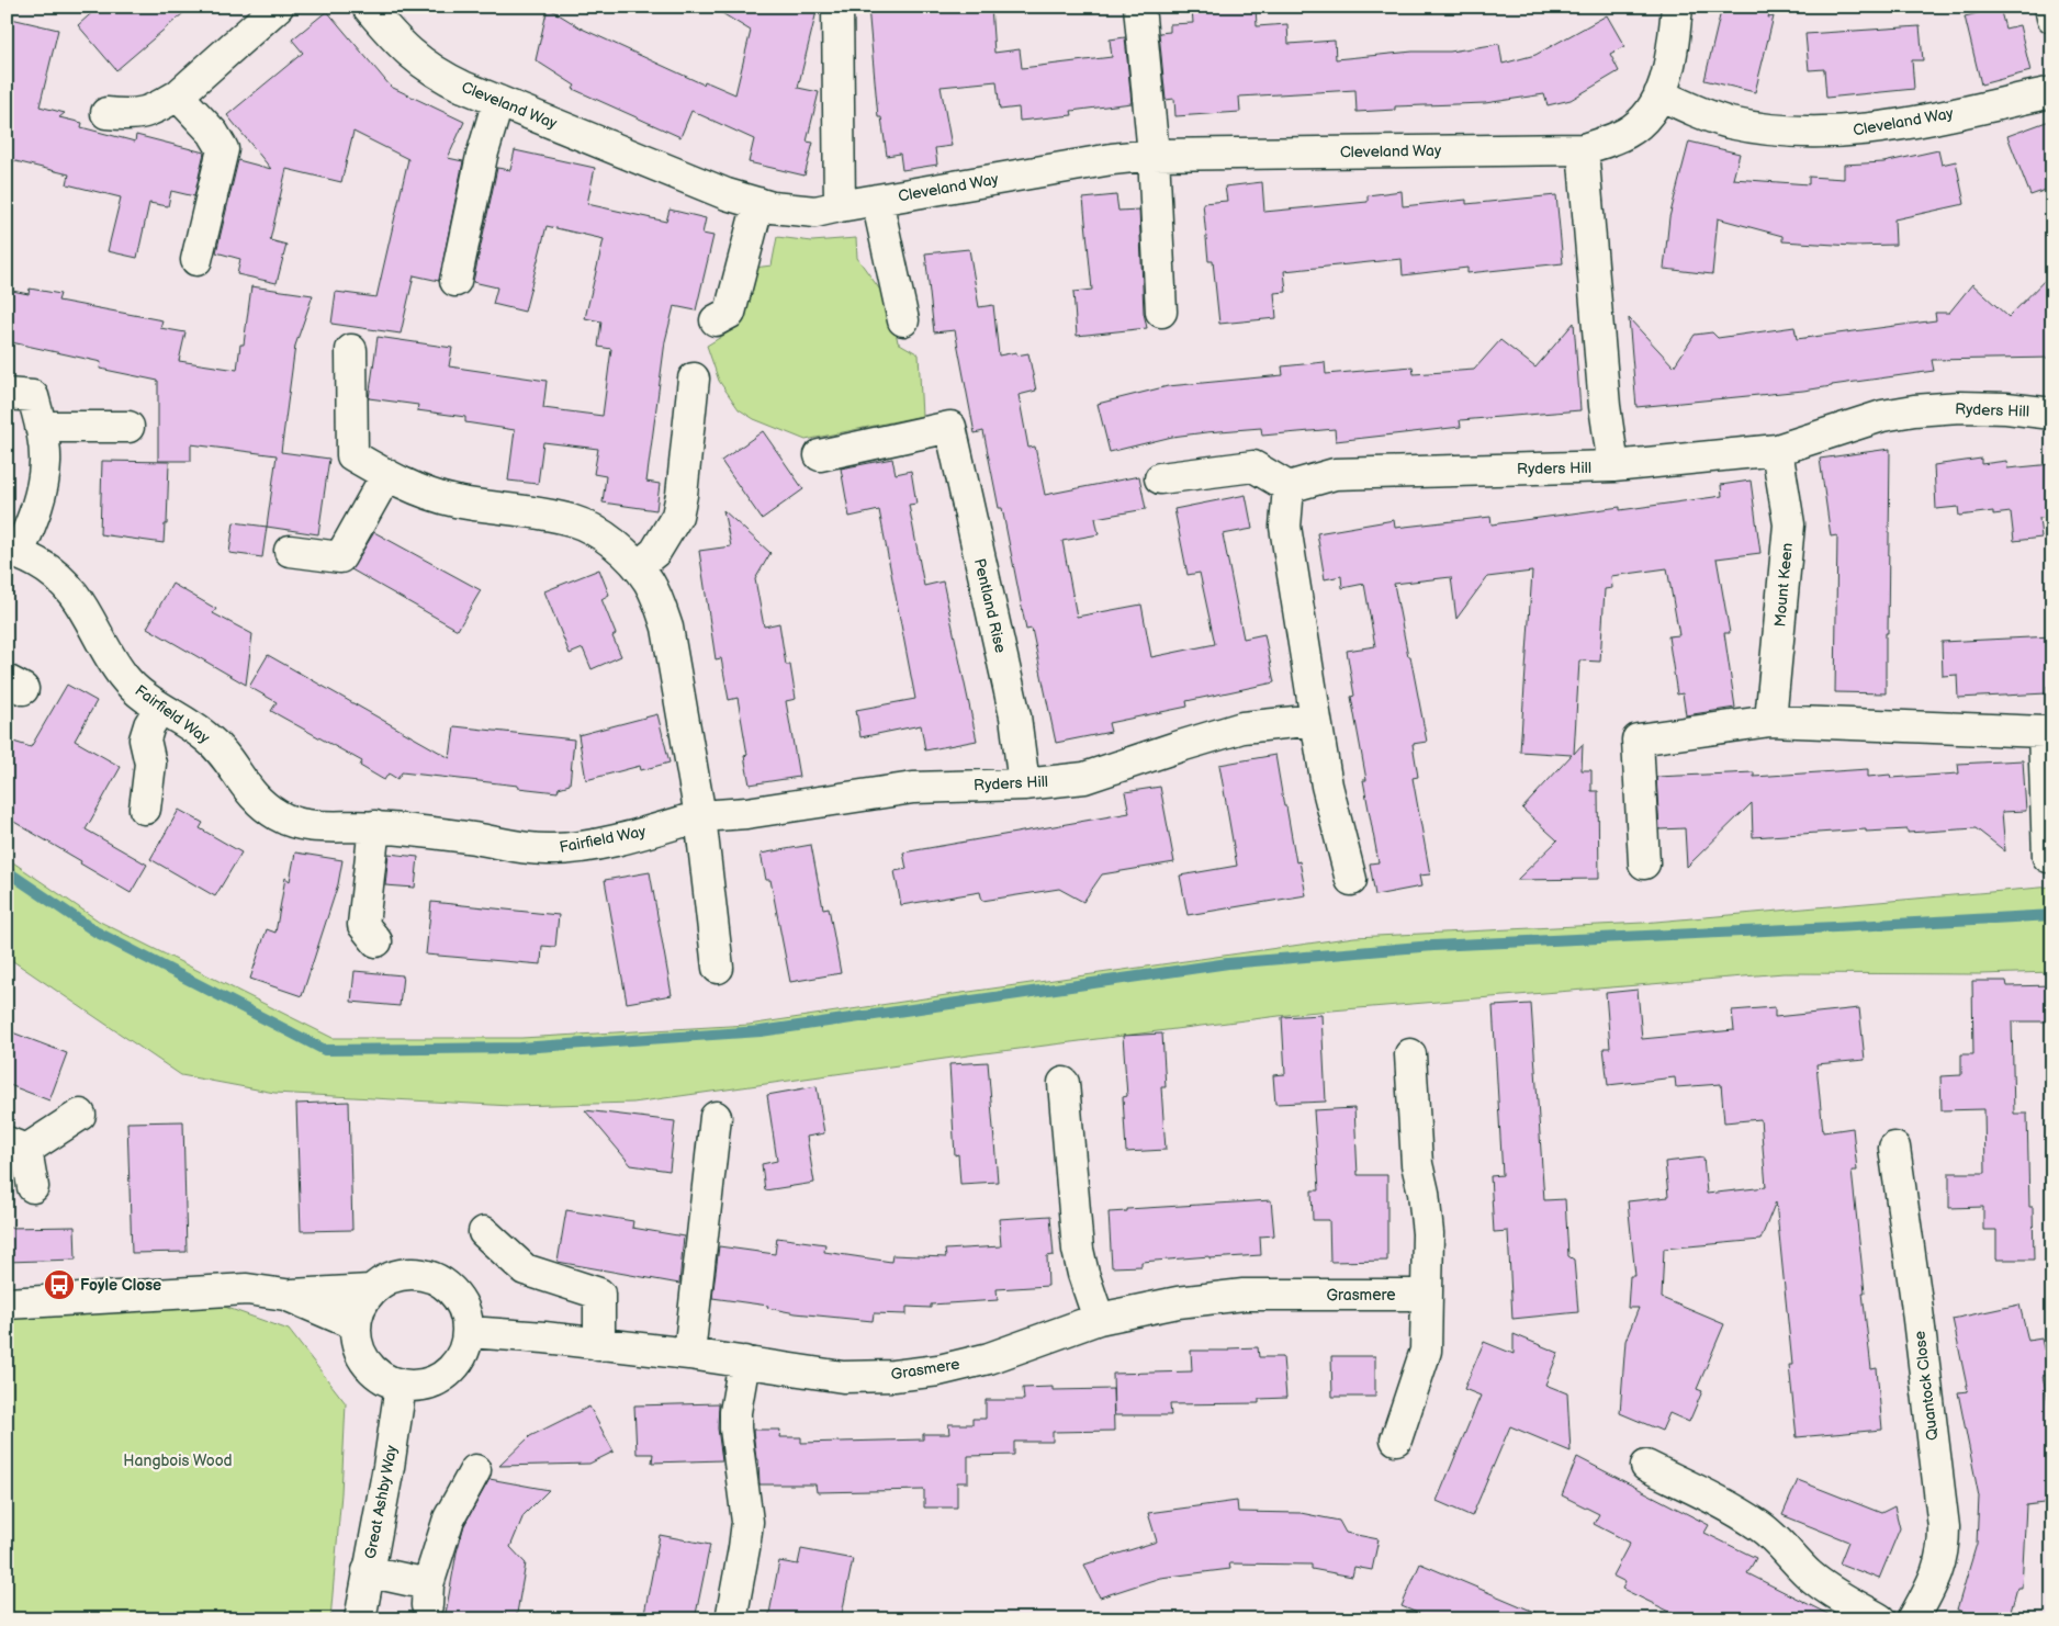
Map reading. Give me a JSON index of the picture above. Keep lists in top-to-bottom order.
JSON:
{
  "streets": {
    "street": [
      "Cleveland Way",
      "Ryders Hill",
      "Mount Keen",
      "Pentland Rise",
      "Fairfield Way",
      "Grasmere",
      "Quantock Close",
      "Great Ashby Way"
    ]
  },
  "crossings": [
    ["Ryders Hill", "Mount Keen"],
    ["Ryders Hill", "Pentland Rise"],
    ["Ryders Hill", "Fairfield Way"],
    ["Grasmere", "Great Ashby Way"]
  ],
  "parks": ["Hangbois Wood"],
  "places": {
    "bus stop": ["Foyle Close"]
  }
}
